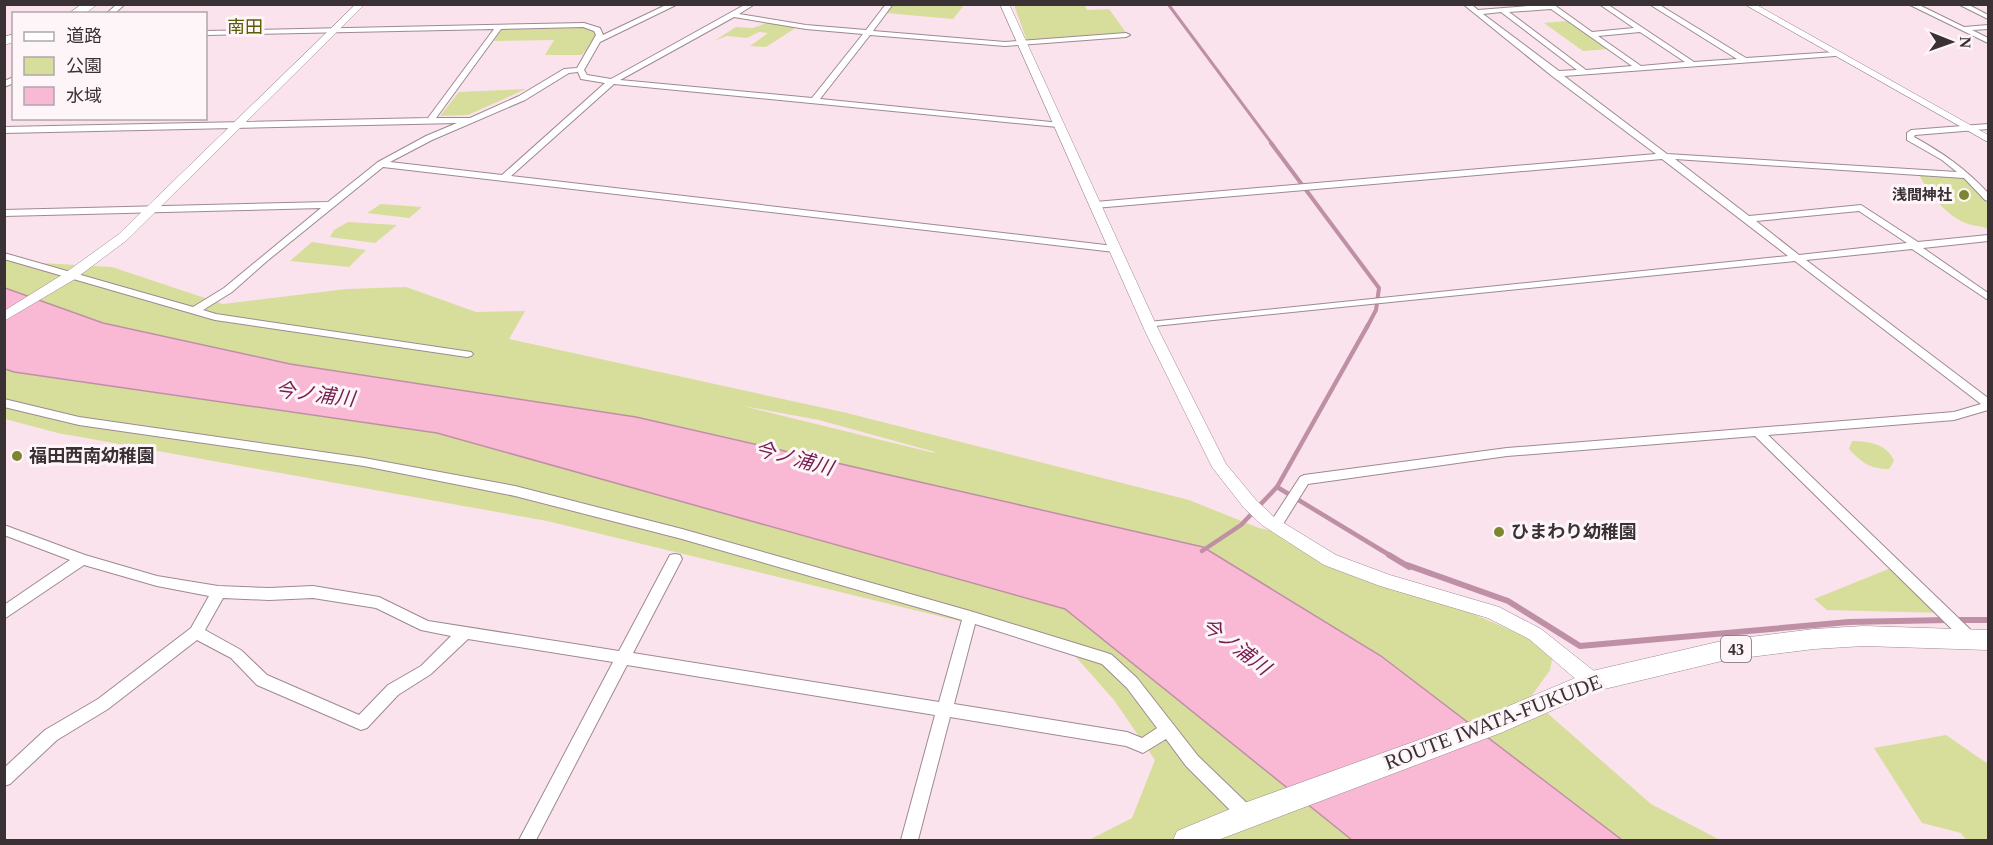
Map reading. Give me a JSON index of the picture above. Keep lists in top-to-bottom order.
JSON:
{
  "streets": {
    "main road": ["43", "ROUTE IWATA-FUKUDE"]
  },
  "districts": ["南田"],
  "water": ["今ノ浦川"],
  "places": ["浅間神社", "福田西南幼稚園", "ひまわり幼稚園"],
  "legend": ["道路", "公園", "水域"],
  "north": "right"
}
